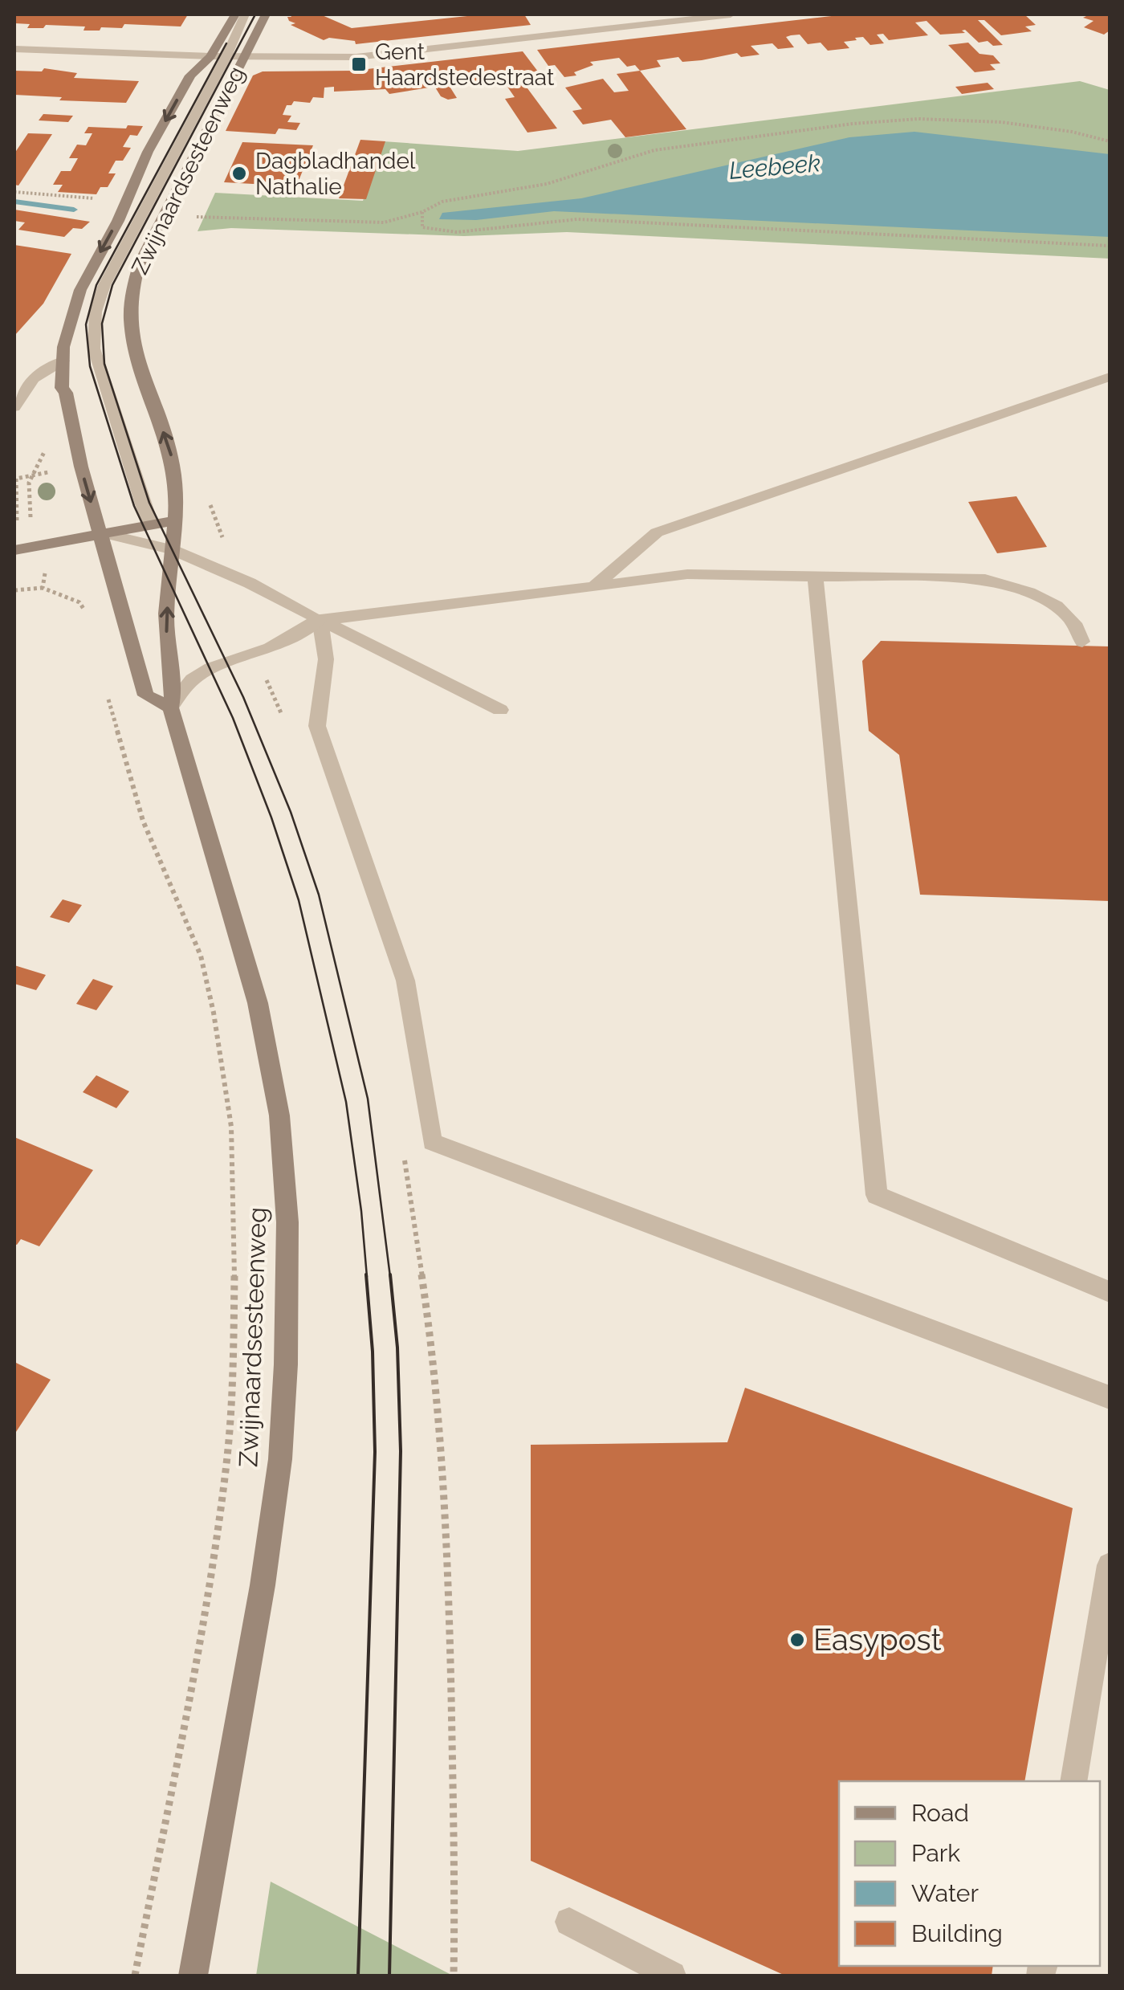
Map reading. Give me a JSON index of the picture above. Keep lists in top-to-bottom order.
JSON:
{
  "streets": {
    "street": ["Zwijnaardsesteenweg"]
  },
  "water": ["Leebeek"],
  "places": {
    "transit": ["Gent Haardstedestraat"],
    "other": ["Dagbladhandel Nathalie", "Easypost"]
  },
  "legend": [
    "Road",
    "Park",
    "Water",
    "Building"
  ]
}
